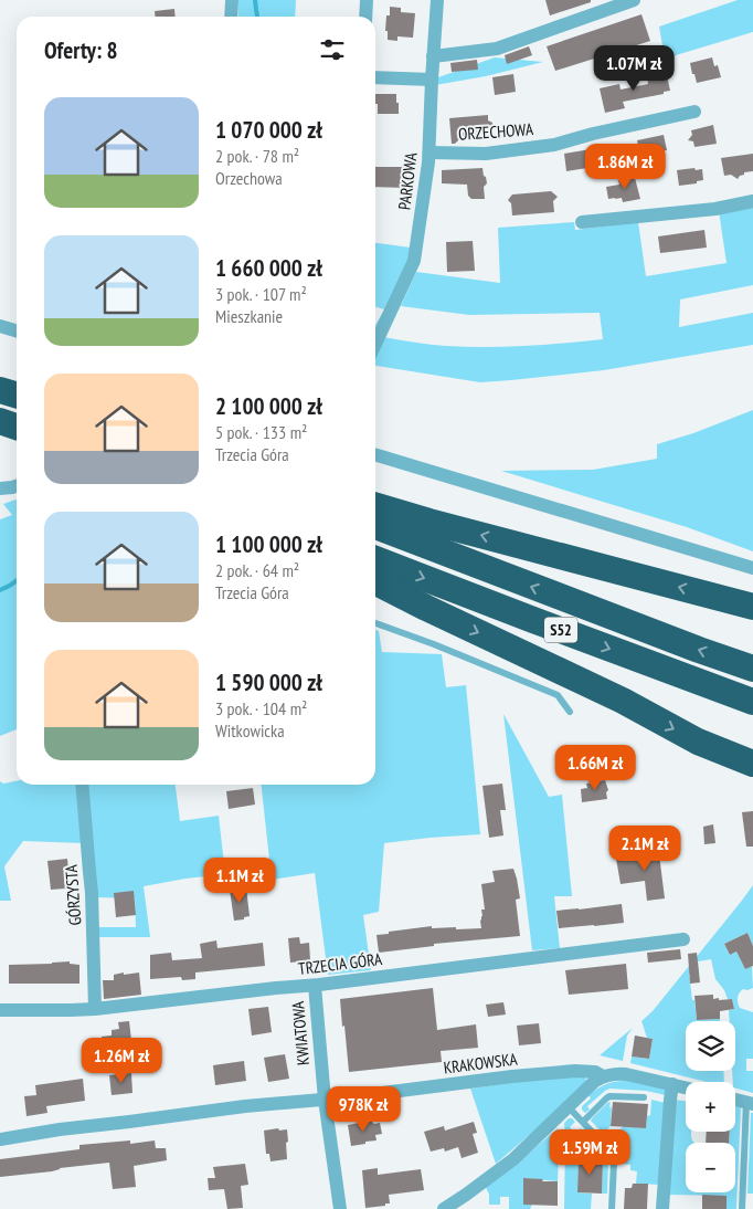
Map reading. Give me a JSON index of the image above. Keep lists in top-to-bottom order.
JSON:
{
  "streets": {
    "highway": ["S52"],
    "street": [
      "ORZECHOWA",
      "PARKOWA",
      "GÓRZYSTA",
      "TRZECIA GÓRA",
      "KWIATOWA",
      "KRAKOWSKA"
    ]
  },
  "crossings": [
    ["ORZECHOWA", "PARKOWA"],
    ["GÓRZYSTA", "TRZECIA GÓRA"],
    ["TRZECIA GÓRA", "KWIATOWA"],
    ["KWIATOWA", "KRAKOWSKA"]
  ],
  "page": {
    "heading": "Oferty: 8",
    "price": [
      "1.07M zł",
      "1.86M zł",
      "1.66M zł",
      "2.1M zł",
      "1.1M zł",
      "1.26M zł",
      "978K zł",
      "1.59M zł"
    ],
    "list": [
      {
        "name": "1 070 000 zł",
        "note": "2 pok. · 78 m² · Orzechowa"
      },
      {
        "name": "1 660 000 zł",
        "note": "3 pok. · 107 m² · Mieszkanie"
      },
      {
        "name": "2 100 000 zł",
        "note": "5 pok. · 133 m² · Trzecia Góra"
      },
      {
        "name": "1 100 000 zł",
        "note": "2 pok. · 64 m² · Trzecia Góra"
      },
      {
        "name": "1 590 000 zł",
        "note": "3 pok. · 104 m² · Witkowicka"
      }
    ],
    "map_buttons": ["+", "−"]
  }
}
